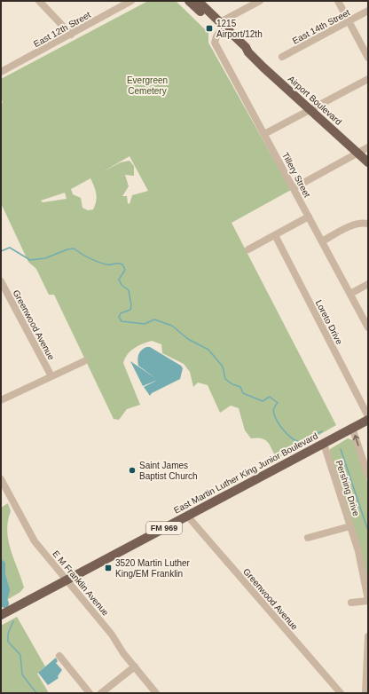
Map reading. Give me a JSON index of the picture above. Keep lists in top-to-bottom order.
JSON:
{
  "streets": {
    "main road": ["Airport Boulevard", "East Martin Luther King Junior Boulevard", "FM 969"],
    "street": [
      "East 14th Street",
      "East 12th Street",
      "Tillery Street",
      "Loreto Drive",
      "Greenwood Avenue",
      "Pershing Drive",
      "E M Franklin Avenue"
    ]
  },
  "crossings": [
    ["Airport Boulevard", "Tillery Street"],
    ["Greenwood Avenue", "East Martin Luther King Junior Boulevard"],
    ["East Martin Luther King Junior Boulevard", "Pershing Drive"],
    ["East Martin Luther King Junior Boulevard", "E M Franklin Avenue"]
  ],
  "parks": ["Evergreen Cemetery"],
  "places": {
    "transit": ["1215 Airport/12th", "3520 Martin Luther King/EM Franklin"],
    "other": ["Saint James Baptist Church"]
  }
}
